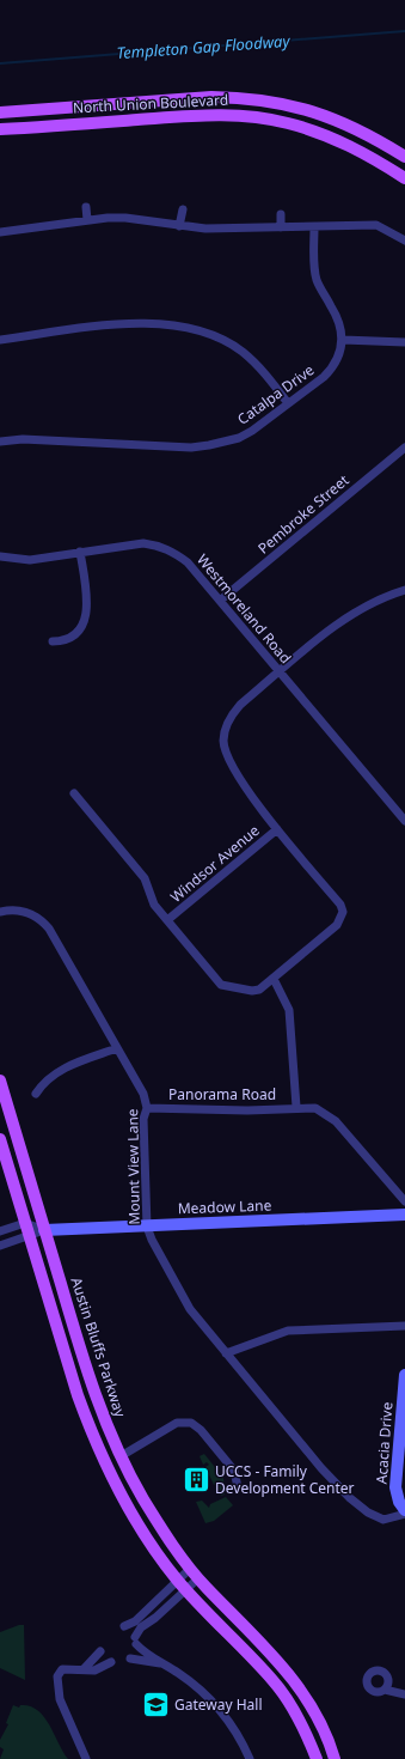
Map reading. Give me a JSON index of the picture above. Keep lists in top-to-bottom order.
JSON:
{
  "streets": {
    "main road": ["North Union Boulevard", "Austin Bluffs Parkway"],
    "street": [
      "Catalpa Drive",
      "Pembroke Street",
      "Westmoreland Road",
      "Windsor Avenue",
      "Panorama Road",
      "Mount View Lane",
      "Meadow Lane",
      "Acacia Drive"
    ]
  },
  "crossings": [
    ["Pembroke Street", "Westmoreland Road"],
    ["Westmoreland Road", "Windsor Avenue"],
    ["Panorama Road", "Mount View Lane"],
    ["Mount View Lane", "Meadow Lane"],
    ["Meadow Lane", "Austin Bluffs Parkway"]
  ],
  "water": ["Templeton Gap Floodway"],
  "places": {
    "building": ["UCCS - Family Development Center"],
    "school or university": ["Gateway Hall"]
  }
}
